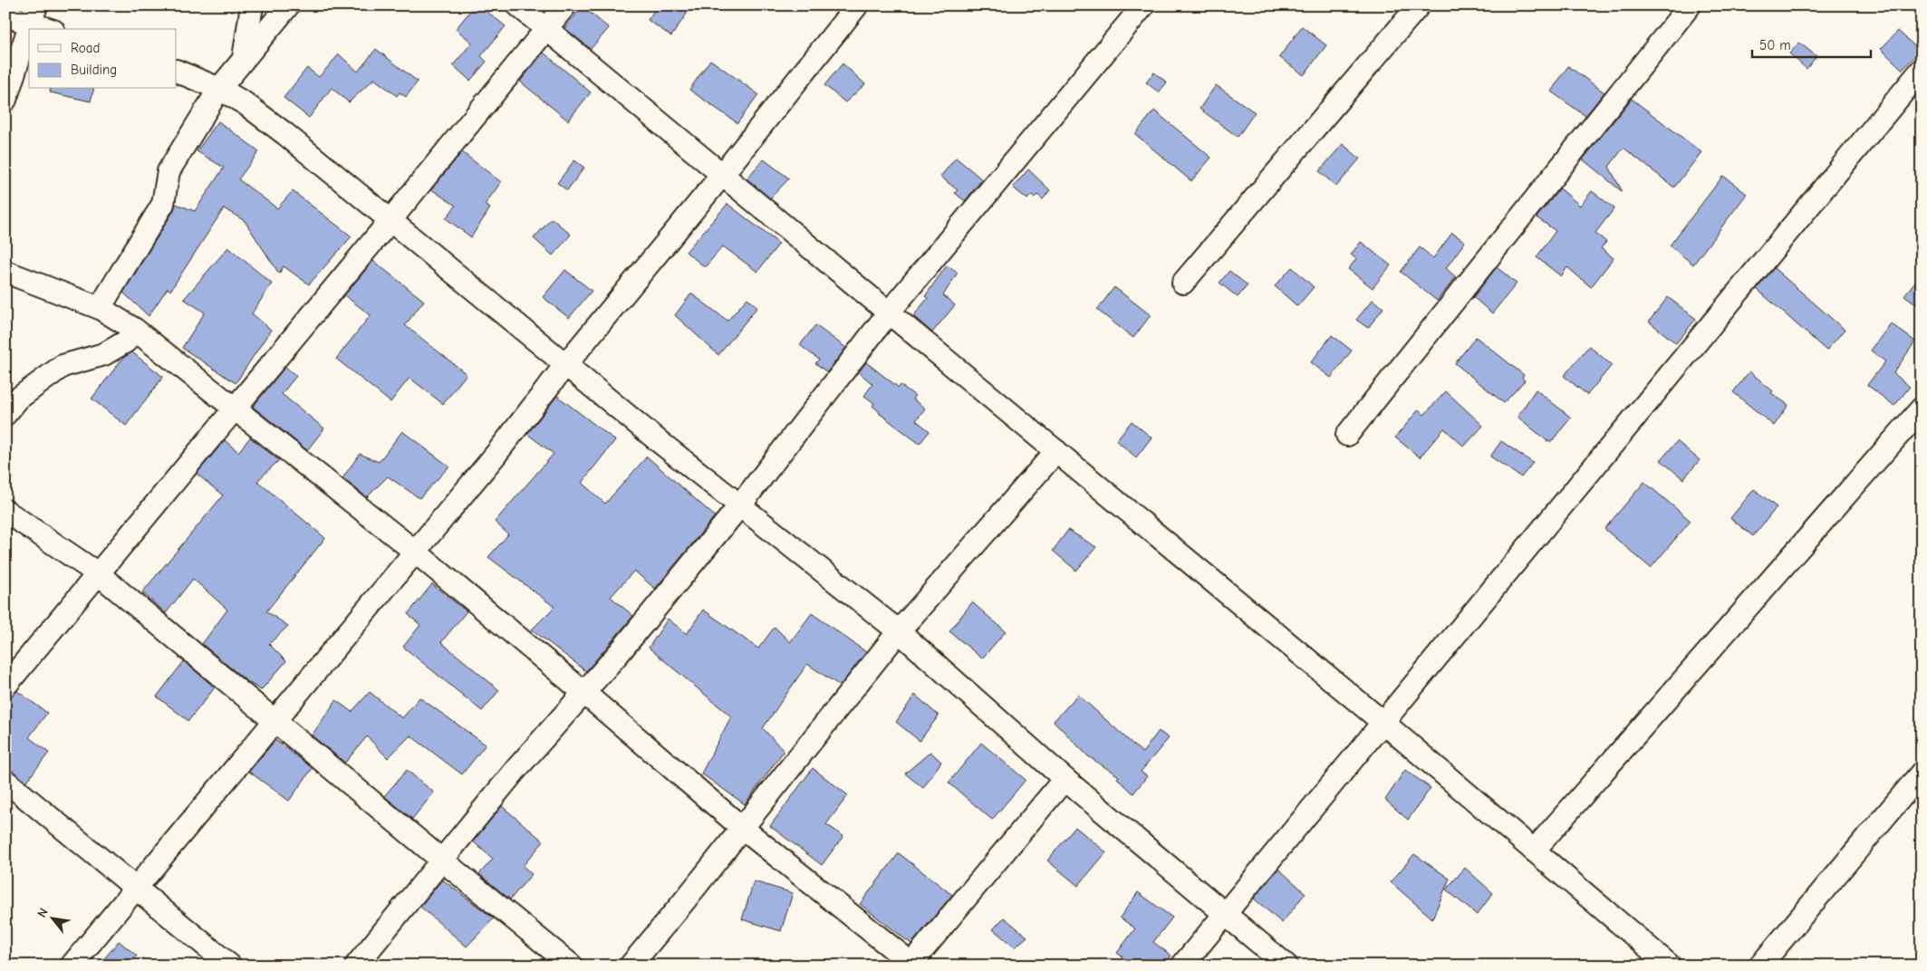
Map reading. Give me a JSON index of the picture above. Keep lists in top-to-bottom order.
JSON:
{
  "legend": ["Road", "Building"],
  "scale_bar": "50 m",
  "north": "top left"
}
